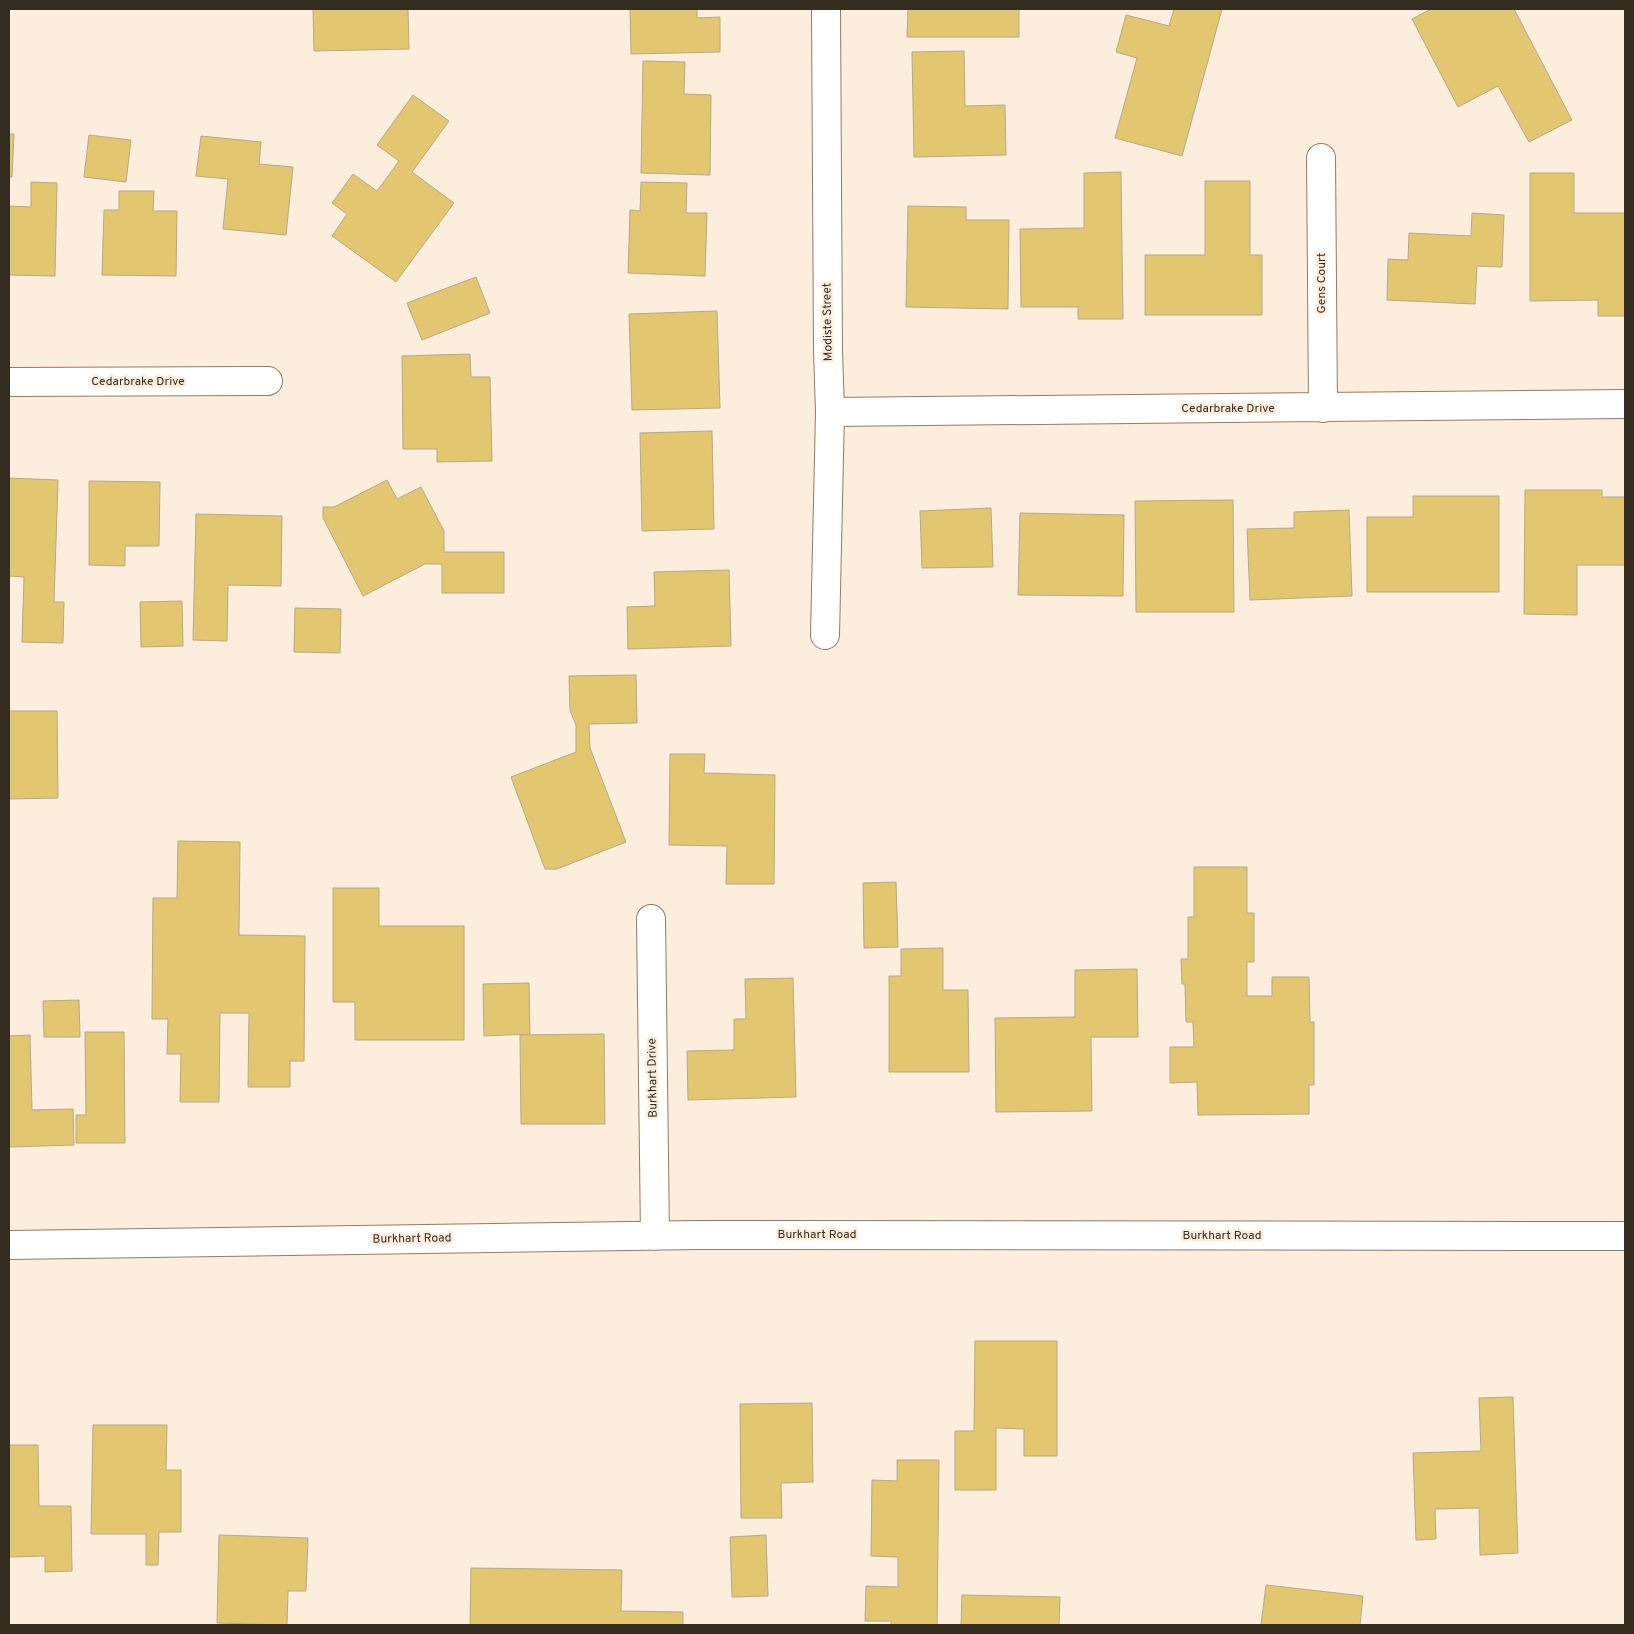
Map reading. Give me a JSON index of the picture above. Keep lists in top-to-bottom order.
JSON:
{
  "streets": {
    "street": [
      "Gens Court",
      "Modiste Street",
      "Cedarbrake Drive",
      "Burkhart Drive",
      "Burkhart Road"
    ]
  },
  "crossings": [
    ["Gens Court", "Cedarbrake Drive"],
    ["Modiste Street", "Cedarbrake Drive"],
    ["Burkhart Drive", "Burkhart Road"]
  ]
}
